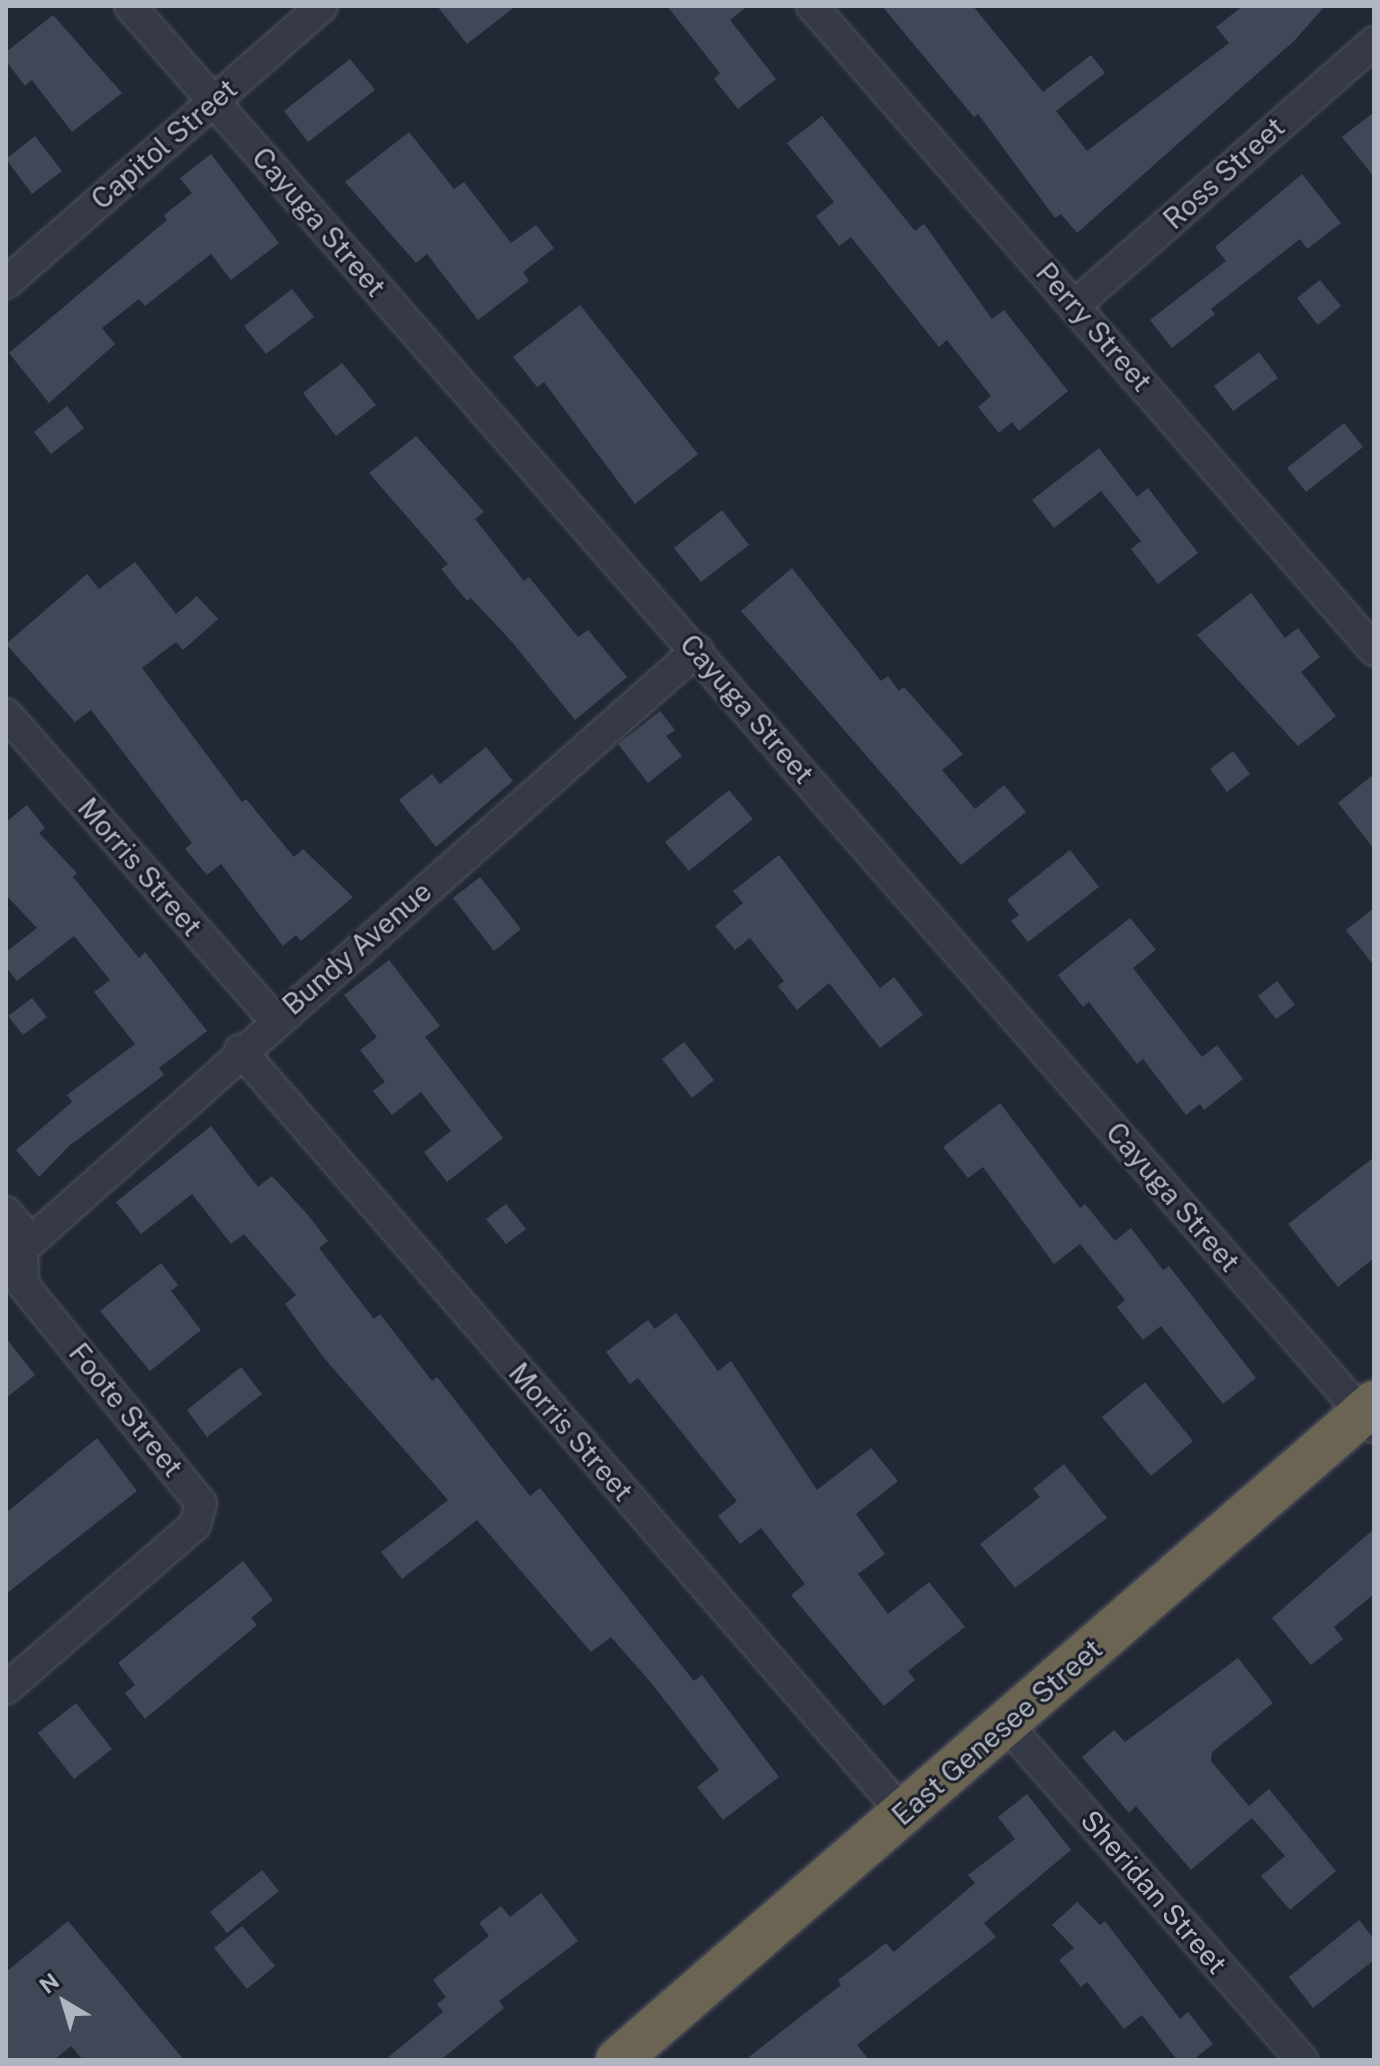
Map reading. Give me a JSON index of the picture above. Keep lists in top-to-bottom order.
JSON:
{
  "streets": {
    "highway": ["East Genesee Street"],
    "street": [
      "Capitol Street",
      "Ross Street",
      "Cayuga Street",
      "Perry Street",
      "Morris Street",
      "Bundy Avenue",
      "Foote Street",
      "Sheridan Street"
    ]
  },
  "crossings": [
    ["Capitol Street", "Cayuga Street"],
    ["Ross Street", "Perry Street"],
    ["Cayuga Street", "Bundy Avenue"],
    ["Cayuga Street", "East Genesee Street"],
    ["Morris Street", "Bundy Avenue"],
    ["Morris Street", "East Genesee Street"],
    ["Bundy Avenue", "Foote Street"],
    ["East Genesee Street", "Sheridan Street"]
  ],
  "north": "top left"
}
